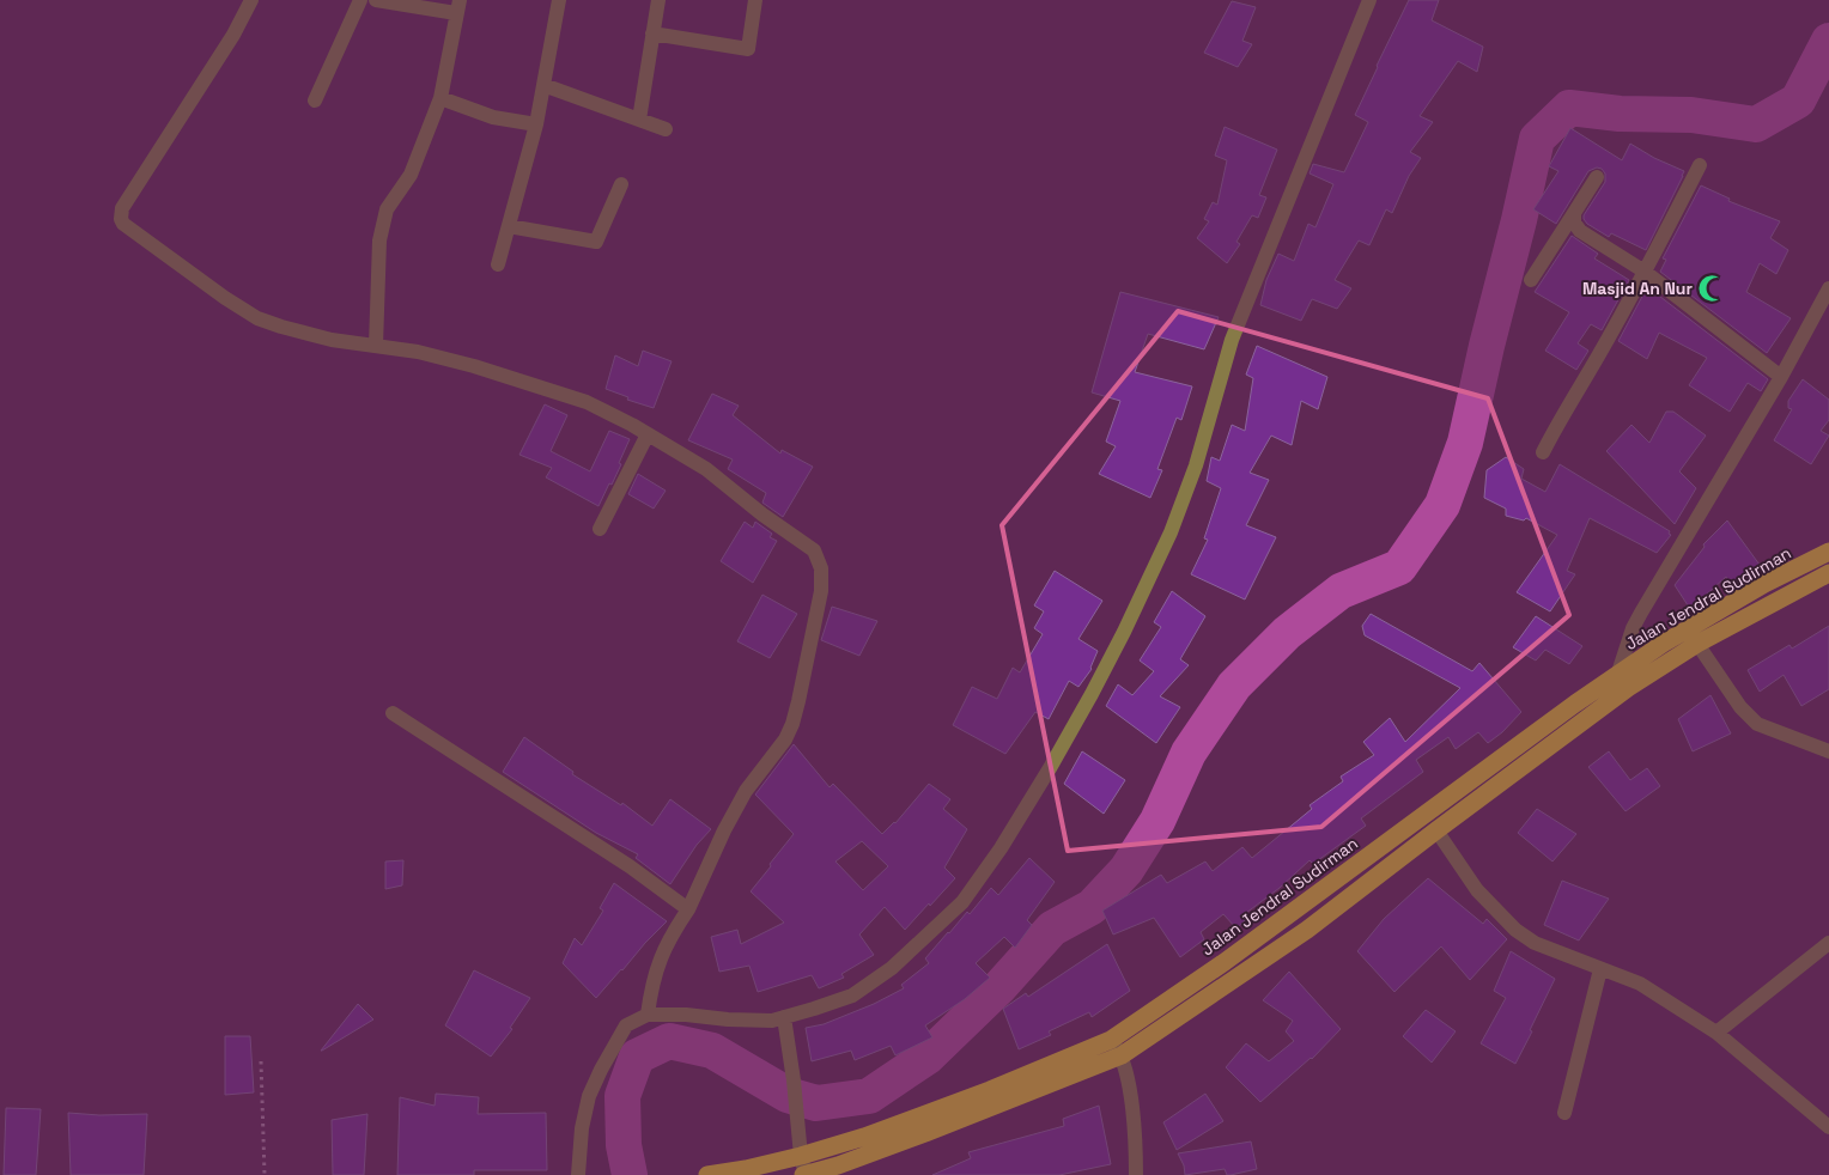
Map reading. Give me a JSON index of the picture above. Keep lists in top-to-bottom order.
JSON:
{
  "streets": {
    "highway": ["Jalan Jendral Sudirman"]
  },
  "places": {
    "mosque": ["Masjid An Nur"]
  }
}
